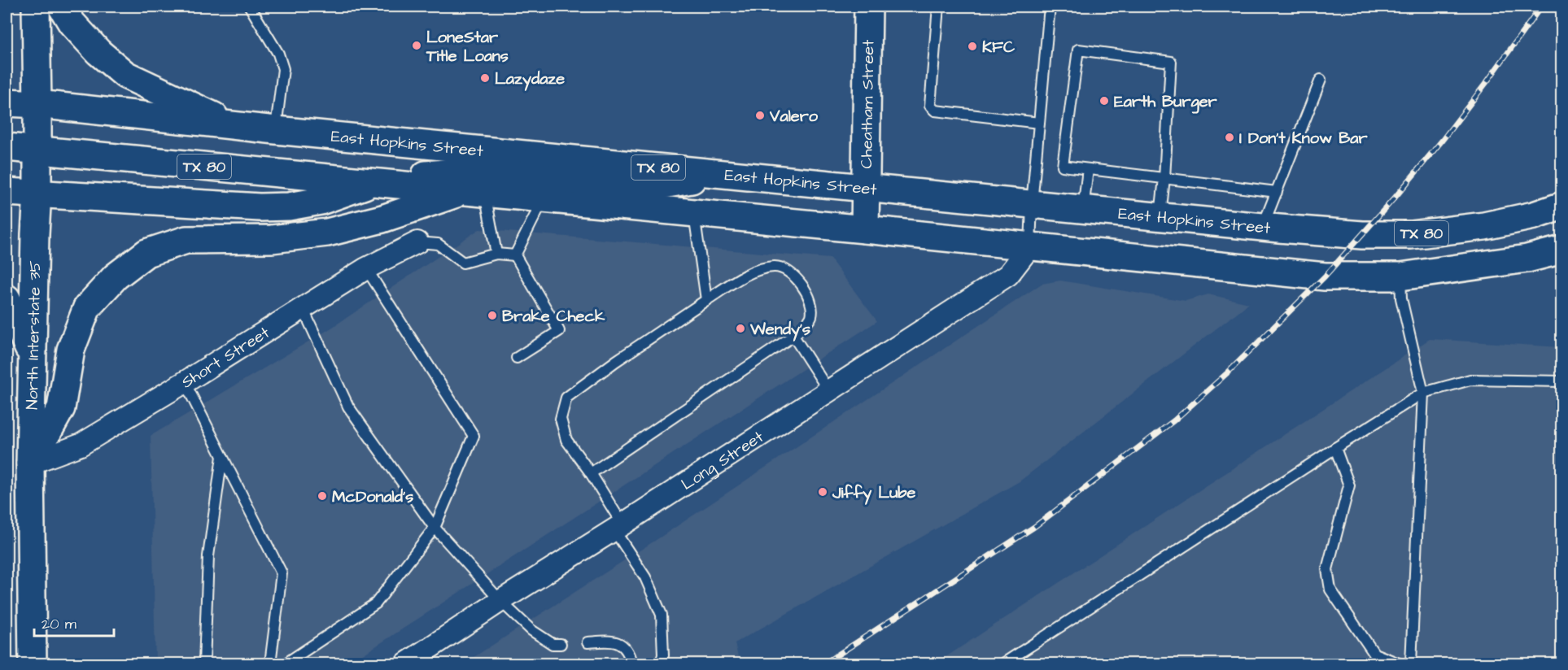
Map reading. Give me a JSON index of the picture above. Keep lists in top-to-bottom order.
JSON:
{
  "streets": {
    "main road": [
      "Cheatham Street",
      "East Hopkins Street",
      "TX 80",
      "North Interstate 35"
    ],
    "street": ["Short Street", "Long Street"]
  },
  "crossings": [
    ["Cheatham Street", "East Hopkins Street"],
    ["Cheatham Street", "TX 80"],
    ["East Hopkins Street", "TX 80"],
    ["East Hopkins Street", "North Interstate 35"],
    ["TX 80", "North Interstate 35"],
    ["TX 80", "Long Street"],
    ["North Interstate 35", "Short Street"]
  ],
  "places": [
    "LoneStar Title Loans",
    "KFC",
    "Lazydaze",
    "Earth Burger",
    "Valero",
    "I Don't Know Bar",
    "Brake Check",
    "Wendy's",
    "Jiffy Lube",
    "McDonald's"
  ],
  "scale_bar": "20 m"
}
